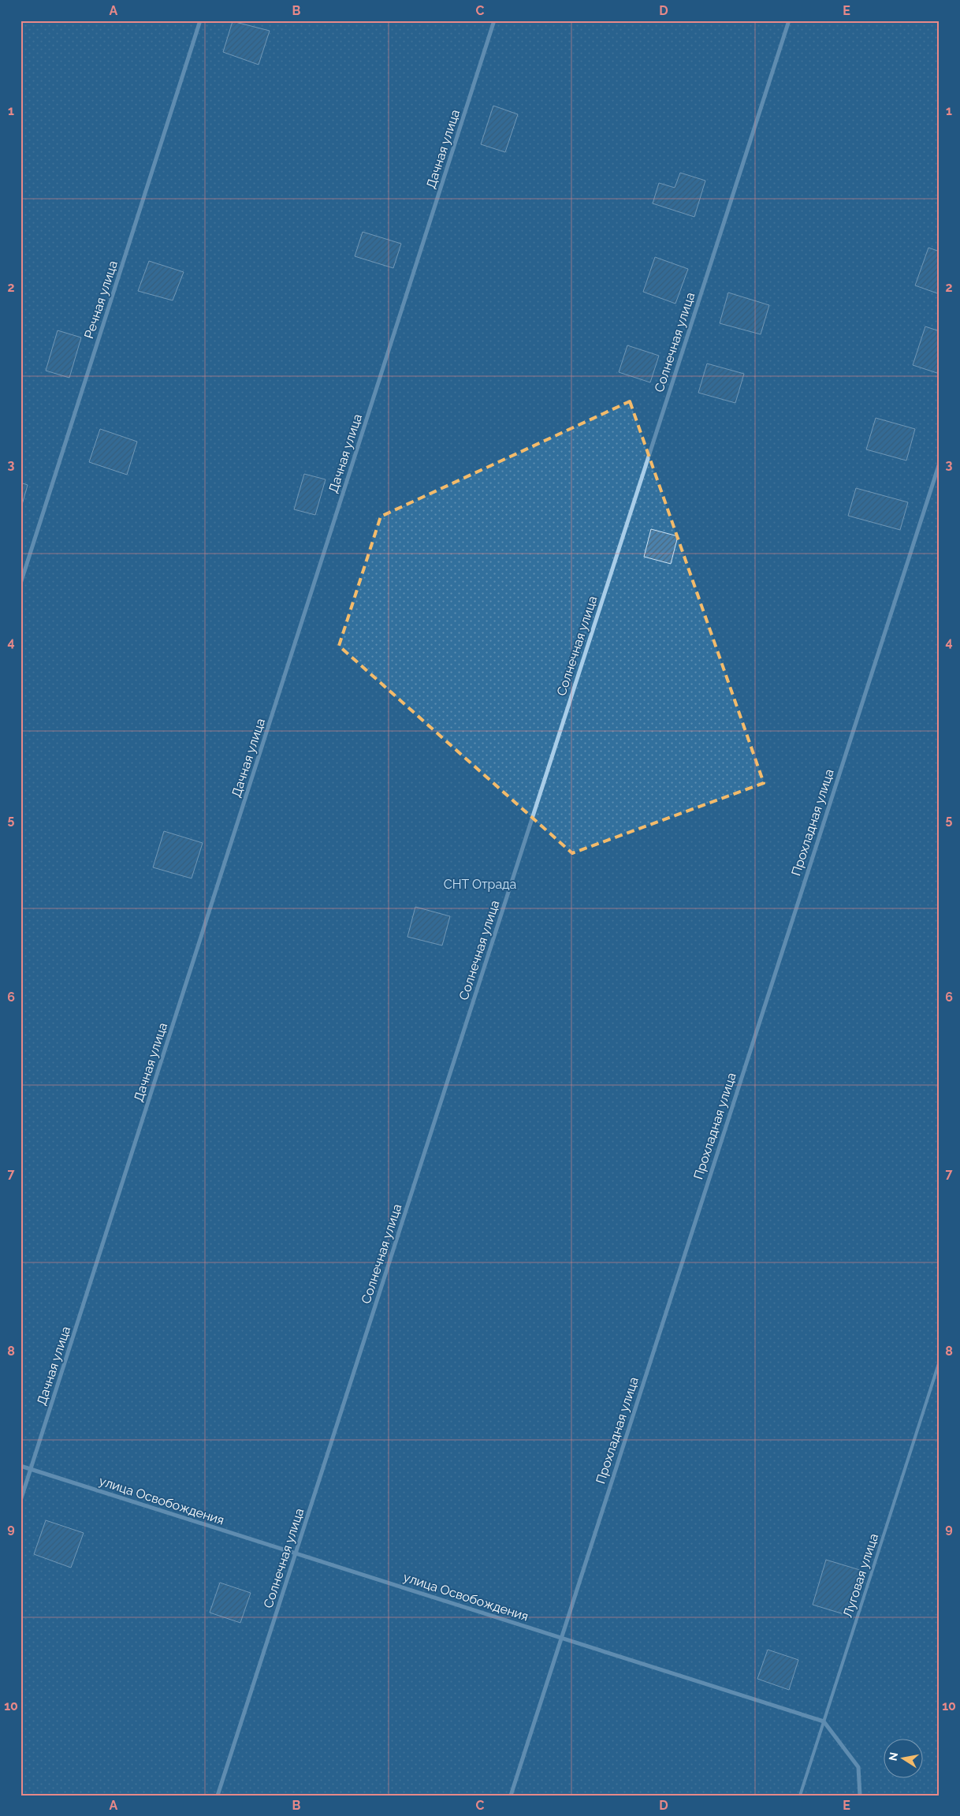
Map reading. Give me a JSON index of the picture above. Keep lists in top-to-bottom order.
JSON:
{
  "streets": {
    "street": [
      "Дачная улица",
      "Речная улица",
      "Солнечная улица",
      "Прохладная улица",
      "улица Освобождения"
    ],
    "lane": ["Луговая улица"]
  },
  "crossings": [
    ["Дачная улица", "улица Освобождения"],
    ["Солнечная улица", "улица Освобождения"],
    ["Прохладная улица", "улица Освобождения"],
    ["улица Освобождения", "Луговая улица"]
  ],
  "parks": ["СНТ Отрада"],
  "north": "left",
  "grid": {
    "columns": [
      "A",
      "B",
      "C",
      "D",
      "E"
    ],
    "rows": [
      "1",
      "2",
      "3",
      "4",
      "5",
      "6",
      "7",
      "8",
      "9",
      "10"
    ]
  }
}
